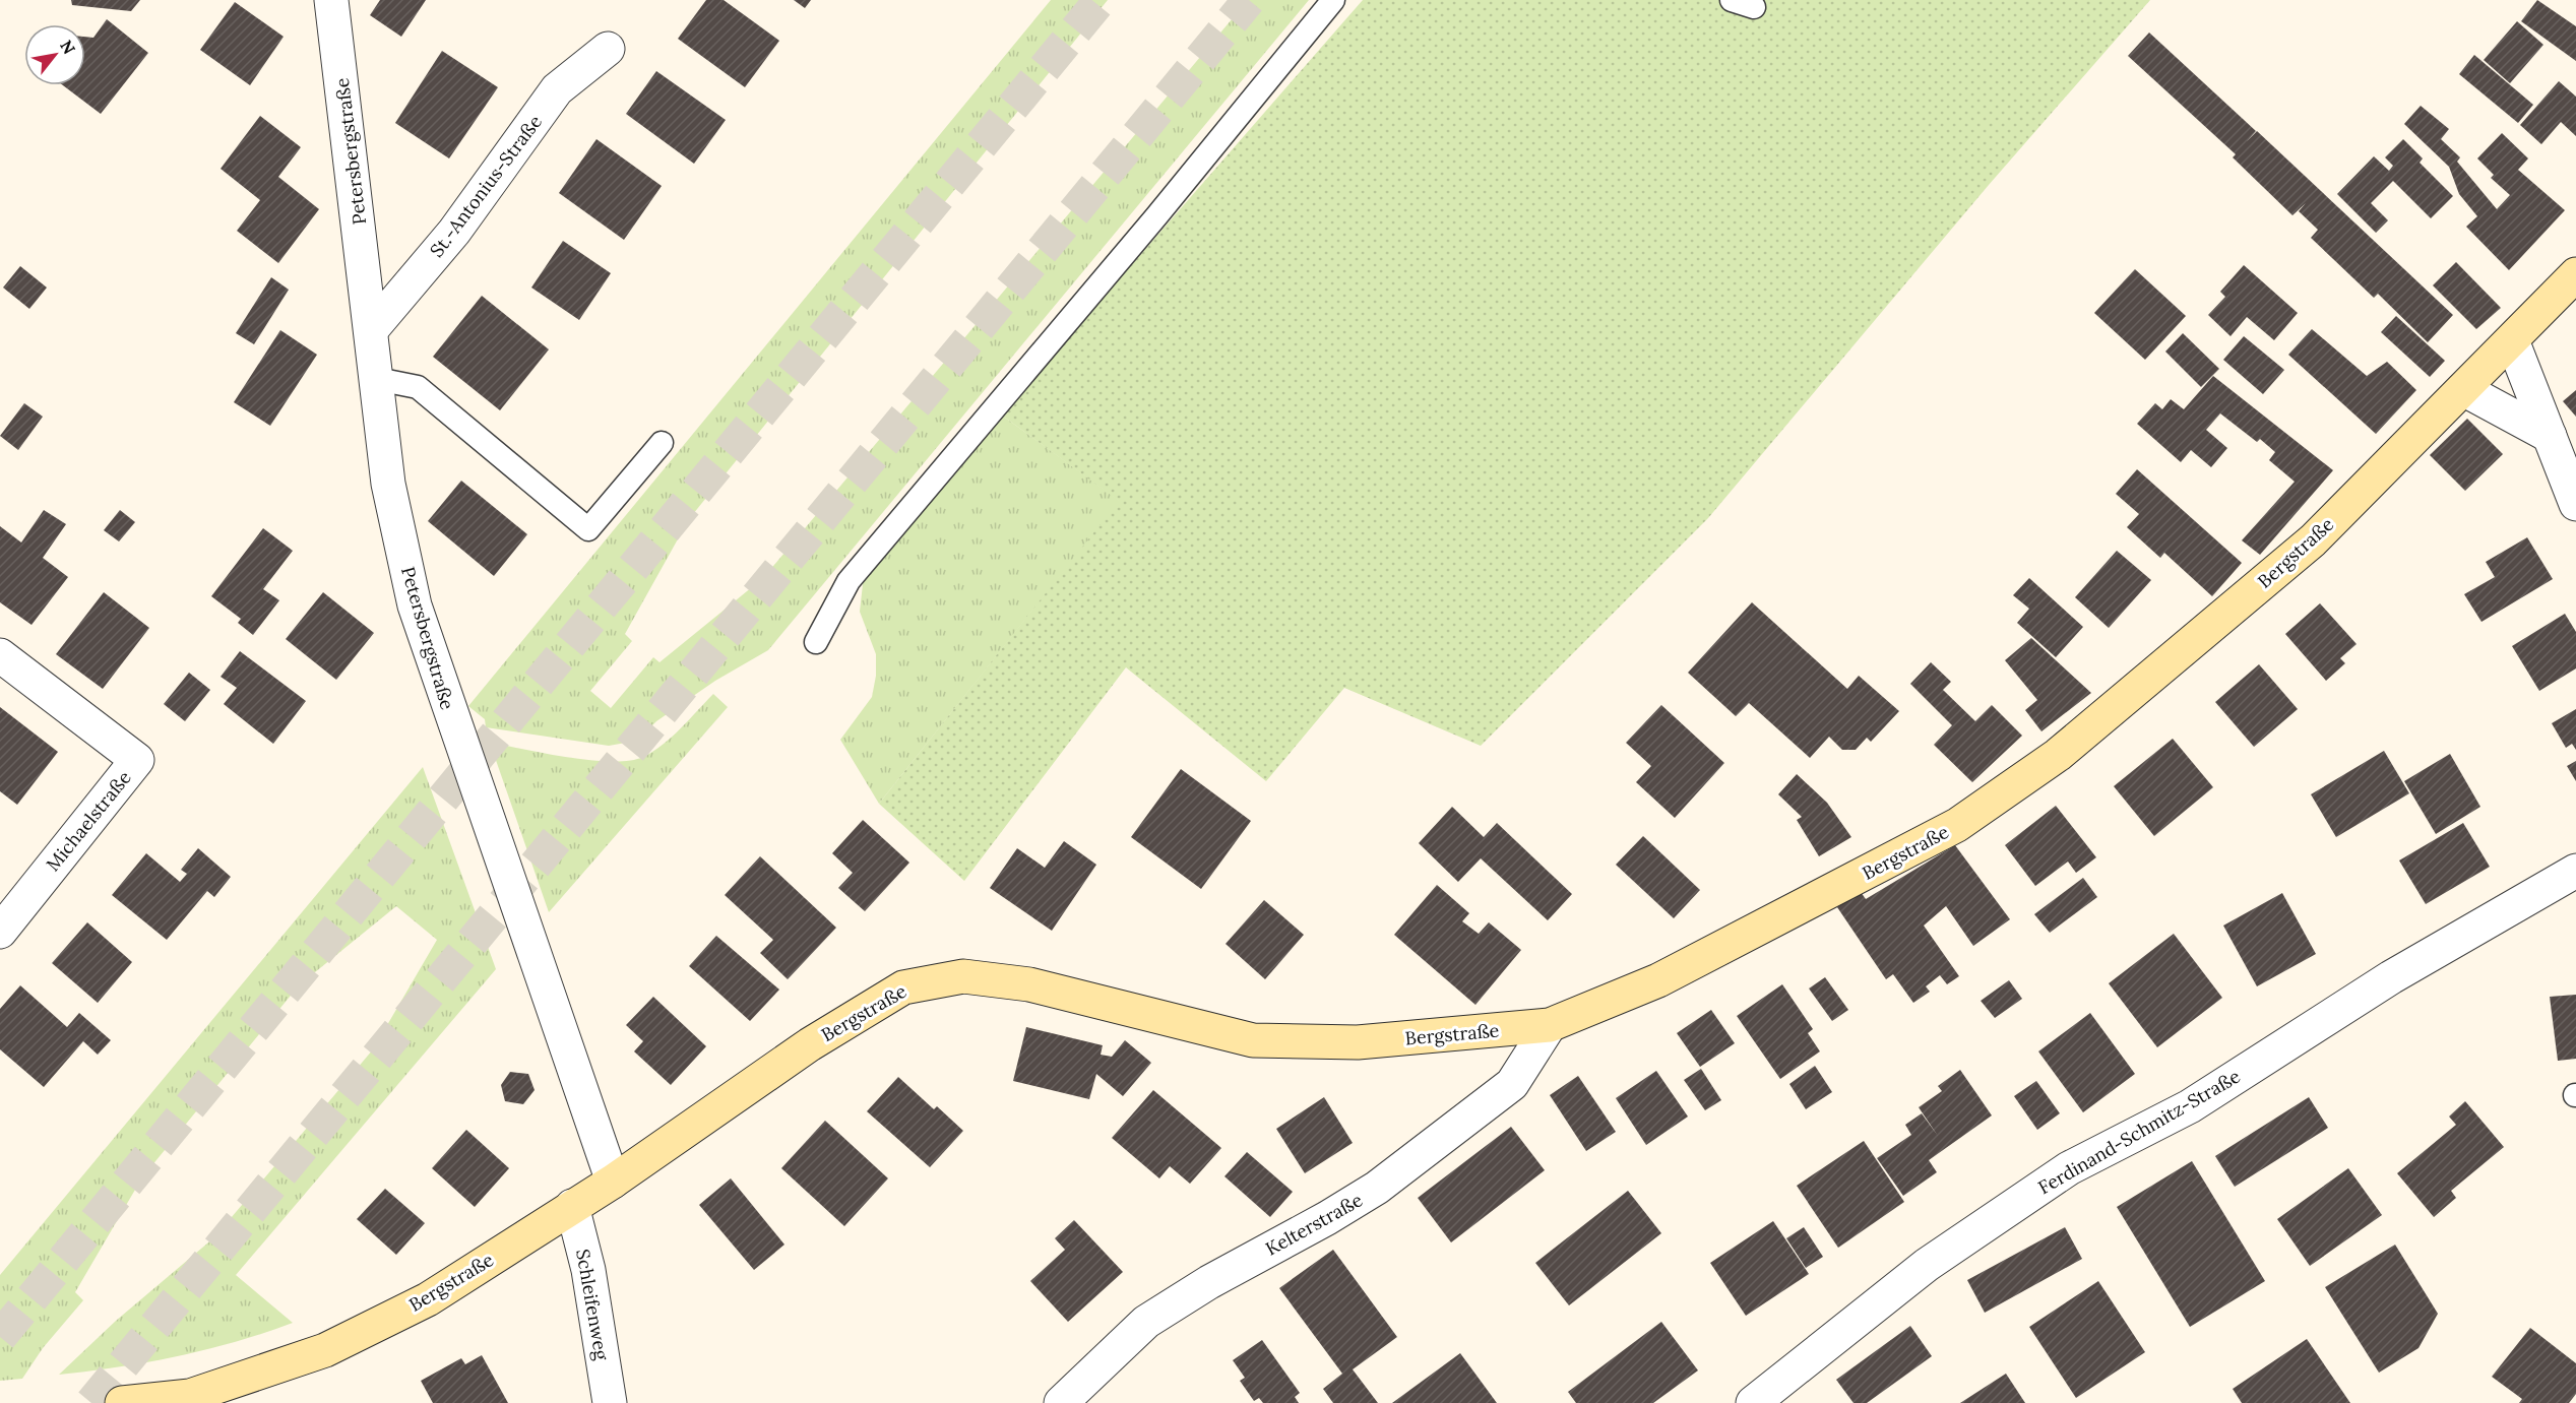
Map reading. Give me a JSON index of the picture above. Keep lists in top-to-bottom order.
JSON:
{
  "streets": {
    "street": [
      "Petersbergstraße",
      "St.-Antonius-Straße",
      "Bergstraße",
      "Michaelstraße",
      "Ferdinand-Schmitz-Straße",
      "Kelterstraße",
      "Schleifenweg"
    ]
  },
  "crossings": [
    ["Petersbergstraße", "St.-Antonius-Straße"],
    ["Petersbergstraße", "Bergstraße"],
    ["Bergstraße", "Kelterstraße"],
    ["Bergstraße", "Schleifenweg"]
  ],
  "north": "top right"
}
